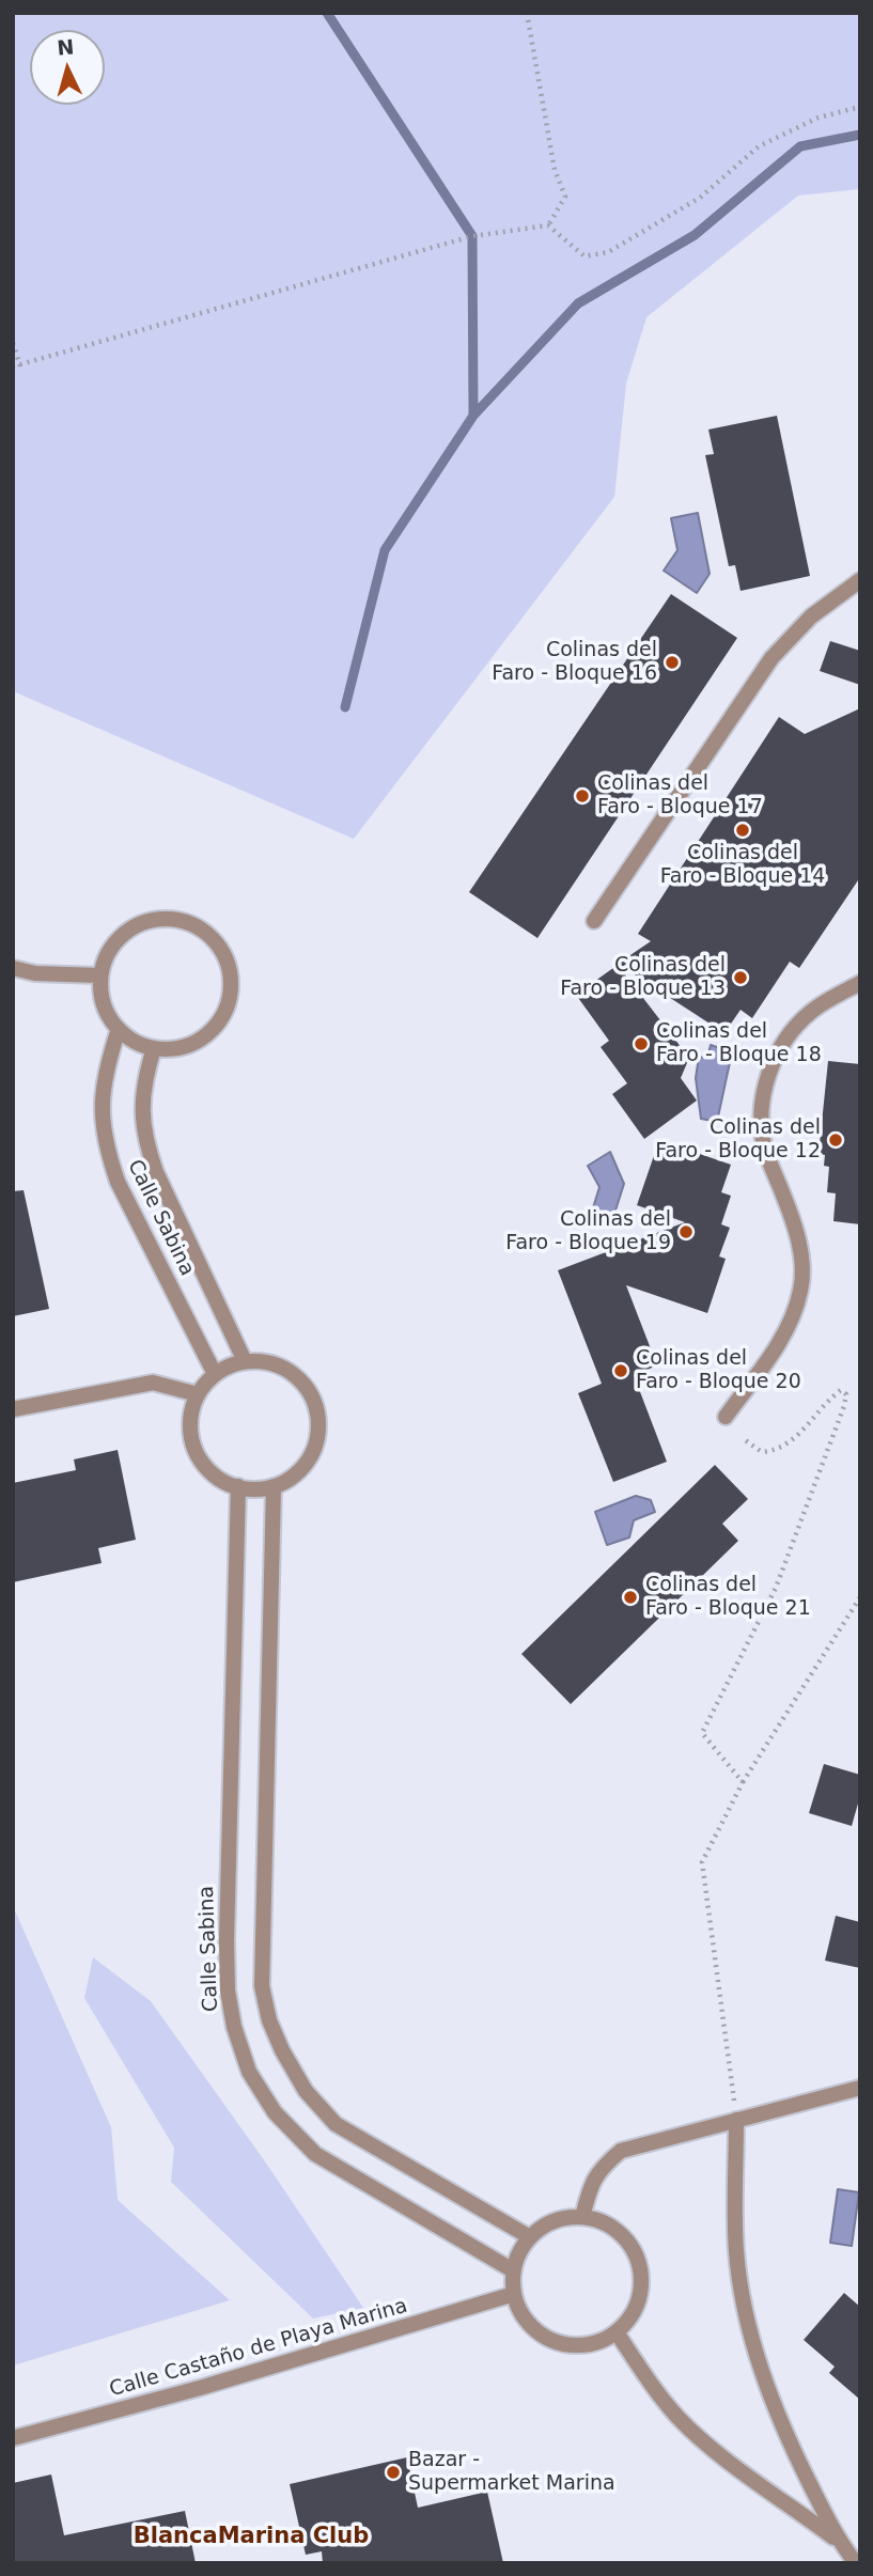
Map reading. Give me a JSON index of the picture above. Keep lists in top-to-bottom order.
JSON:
{
  "streets": {
    "street": ["Calle Sabina", "Calle Castaño de Playa Marina"]
  },
  "crossings": [
    ["Calle Sabina", "Calle Castaño de Playa Marina"]
  ],
  "districts": ["BlancaMarina Club"],
  "places": [
    "Colinas del Faro - Bloque 16",
    "Colinas del Faro - Bloque 17",
    "Colinas del Faro - Bloque 14",
    "Colinas del Faro - Bloque 13",
    "Colinas del Faro - Bloque 18",
    "Colinas del Faro - Bloque 12",
    "Colinas del Faro - Bloque 19",
    "Colinas del Faro - Bloque 20",
    "Colinas del Faro - Bloque 21",
    "Bazar - Supermarket Marina"
  ],
  "north": "top"
}
